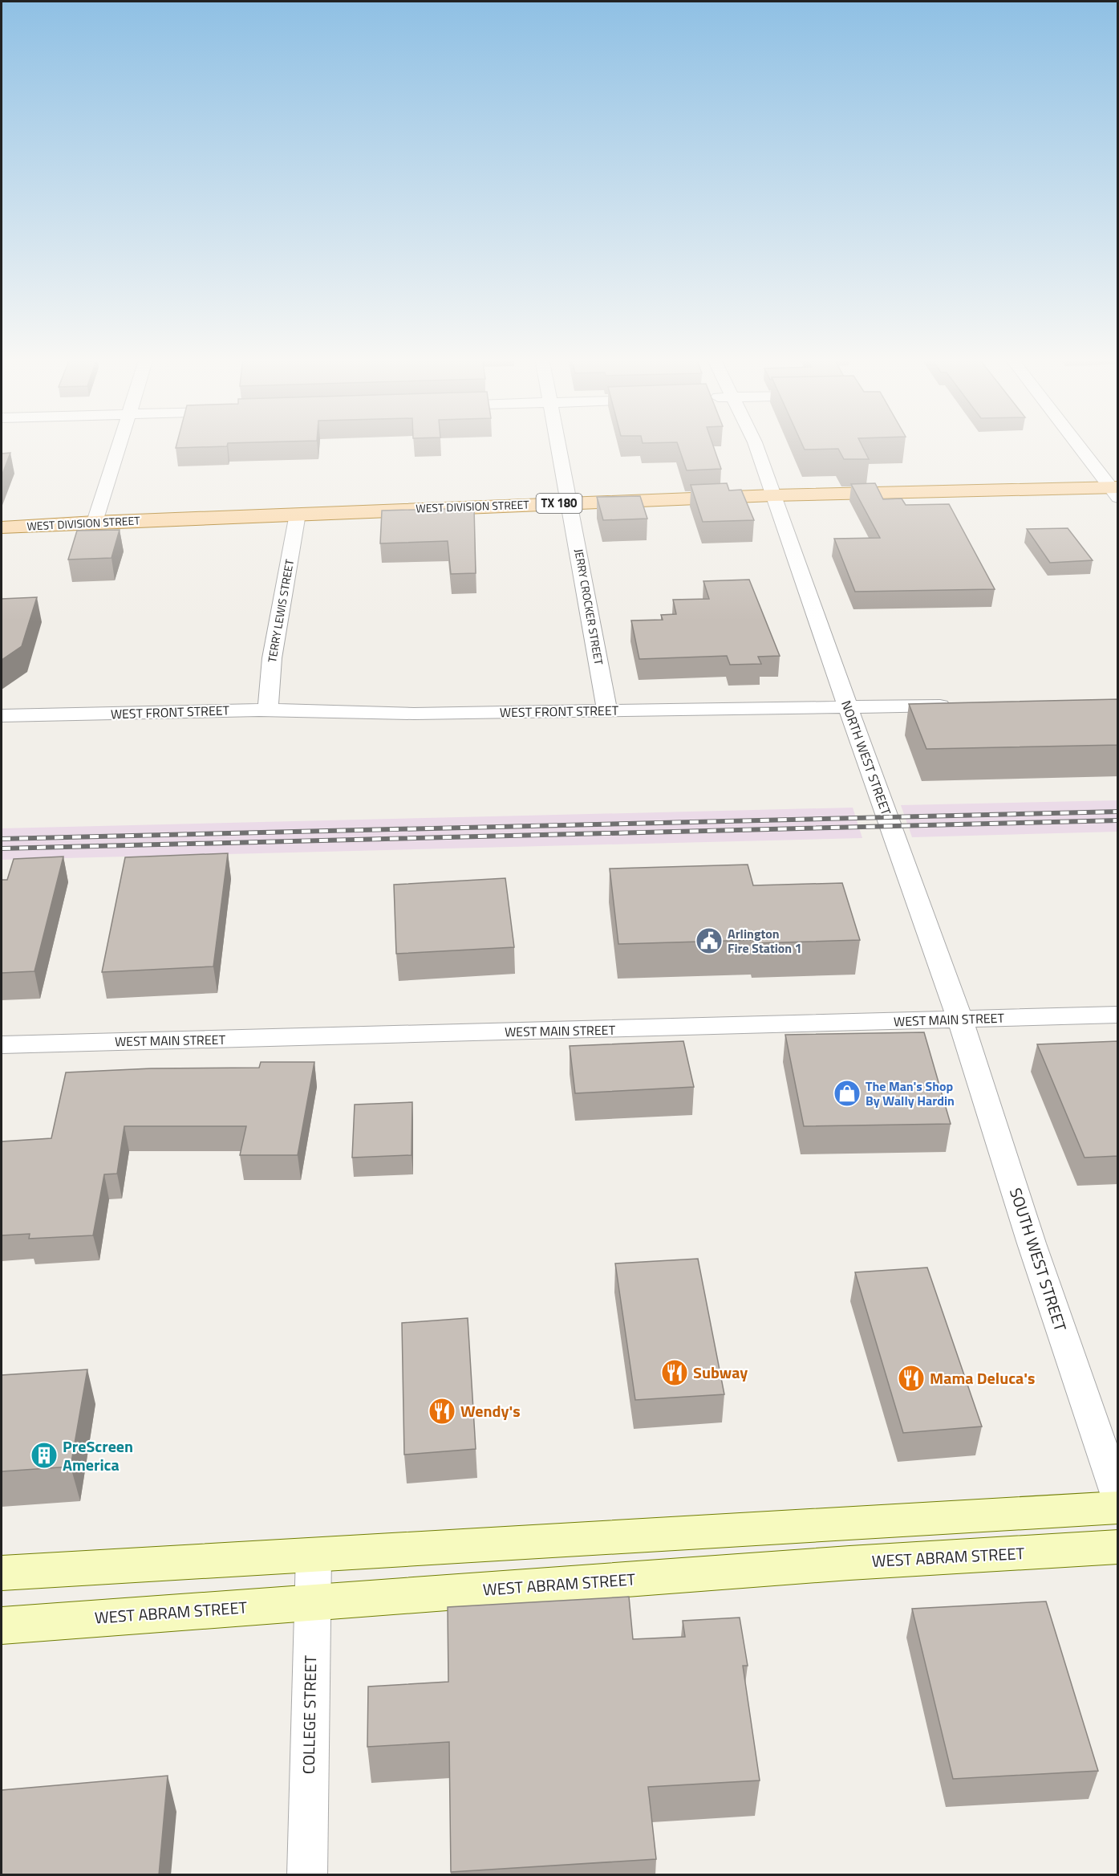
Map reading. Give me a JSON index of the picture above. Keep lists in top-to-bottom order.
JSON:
{
  "streets": {
    "main road": ["TX 180", "WEST DIVISION STREET", "WEST ABRAM STREET"],
    "street": [
      "JERRY CROCKER STREET",
      "TERRY LEWIS STREET",
      "WEST FRONT STREET",
      "NORTH WEST STREET",
      "WEST MAIN STREET",
      "SOUTH WEST STREET",
      "COLLEGE STREET"
    ]
  },
  "crossings": [
    ["WEST DIVISION STREET", "JERRY CROCKER STREET"],
    ["WEST DIVISION STREET", "TERRY LEWIS STREET"],
    ["WEST DIVISION STREET", "NORTH WEST STREET"],
    ["JERRY CROCKER STREET", "WEST FRONT STREET"],
    ["TERRY LEWIS STREET", "WEST FRONT STREET"],
    ["WEST FRONT STREET", "NORTH WEST STREET"],
    ["NORTH WEST STREET", "WEST MAIN STREET"],
    ["NORTH WEST STREET", "SOUTH WEST STREET"],
    ["WEST MAIN STREET", "SOUTH WEST STREET"],
    ["WEST ABRAM STREET", "COLLEGE STREET"]
  ],
  "places": {
    "public building": ["Arlington Fire Station 1"],
    "shop": ["The Man's Shop By Wally Hardin"],
    "restaurant": ["Subway", "Mama Deluca's", "Wendy's"],
    "building": ["PreScreen America"]
  }
}
